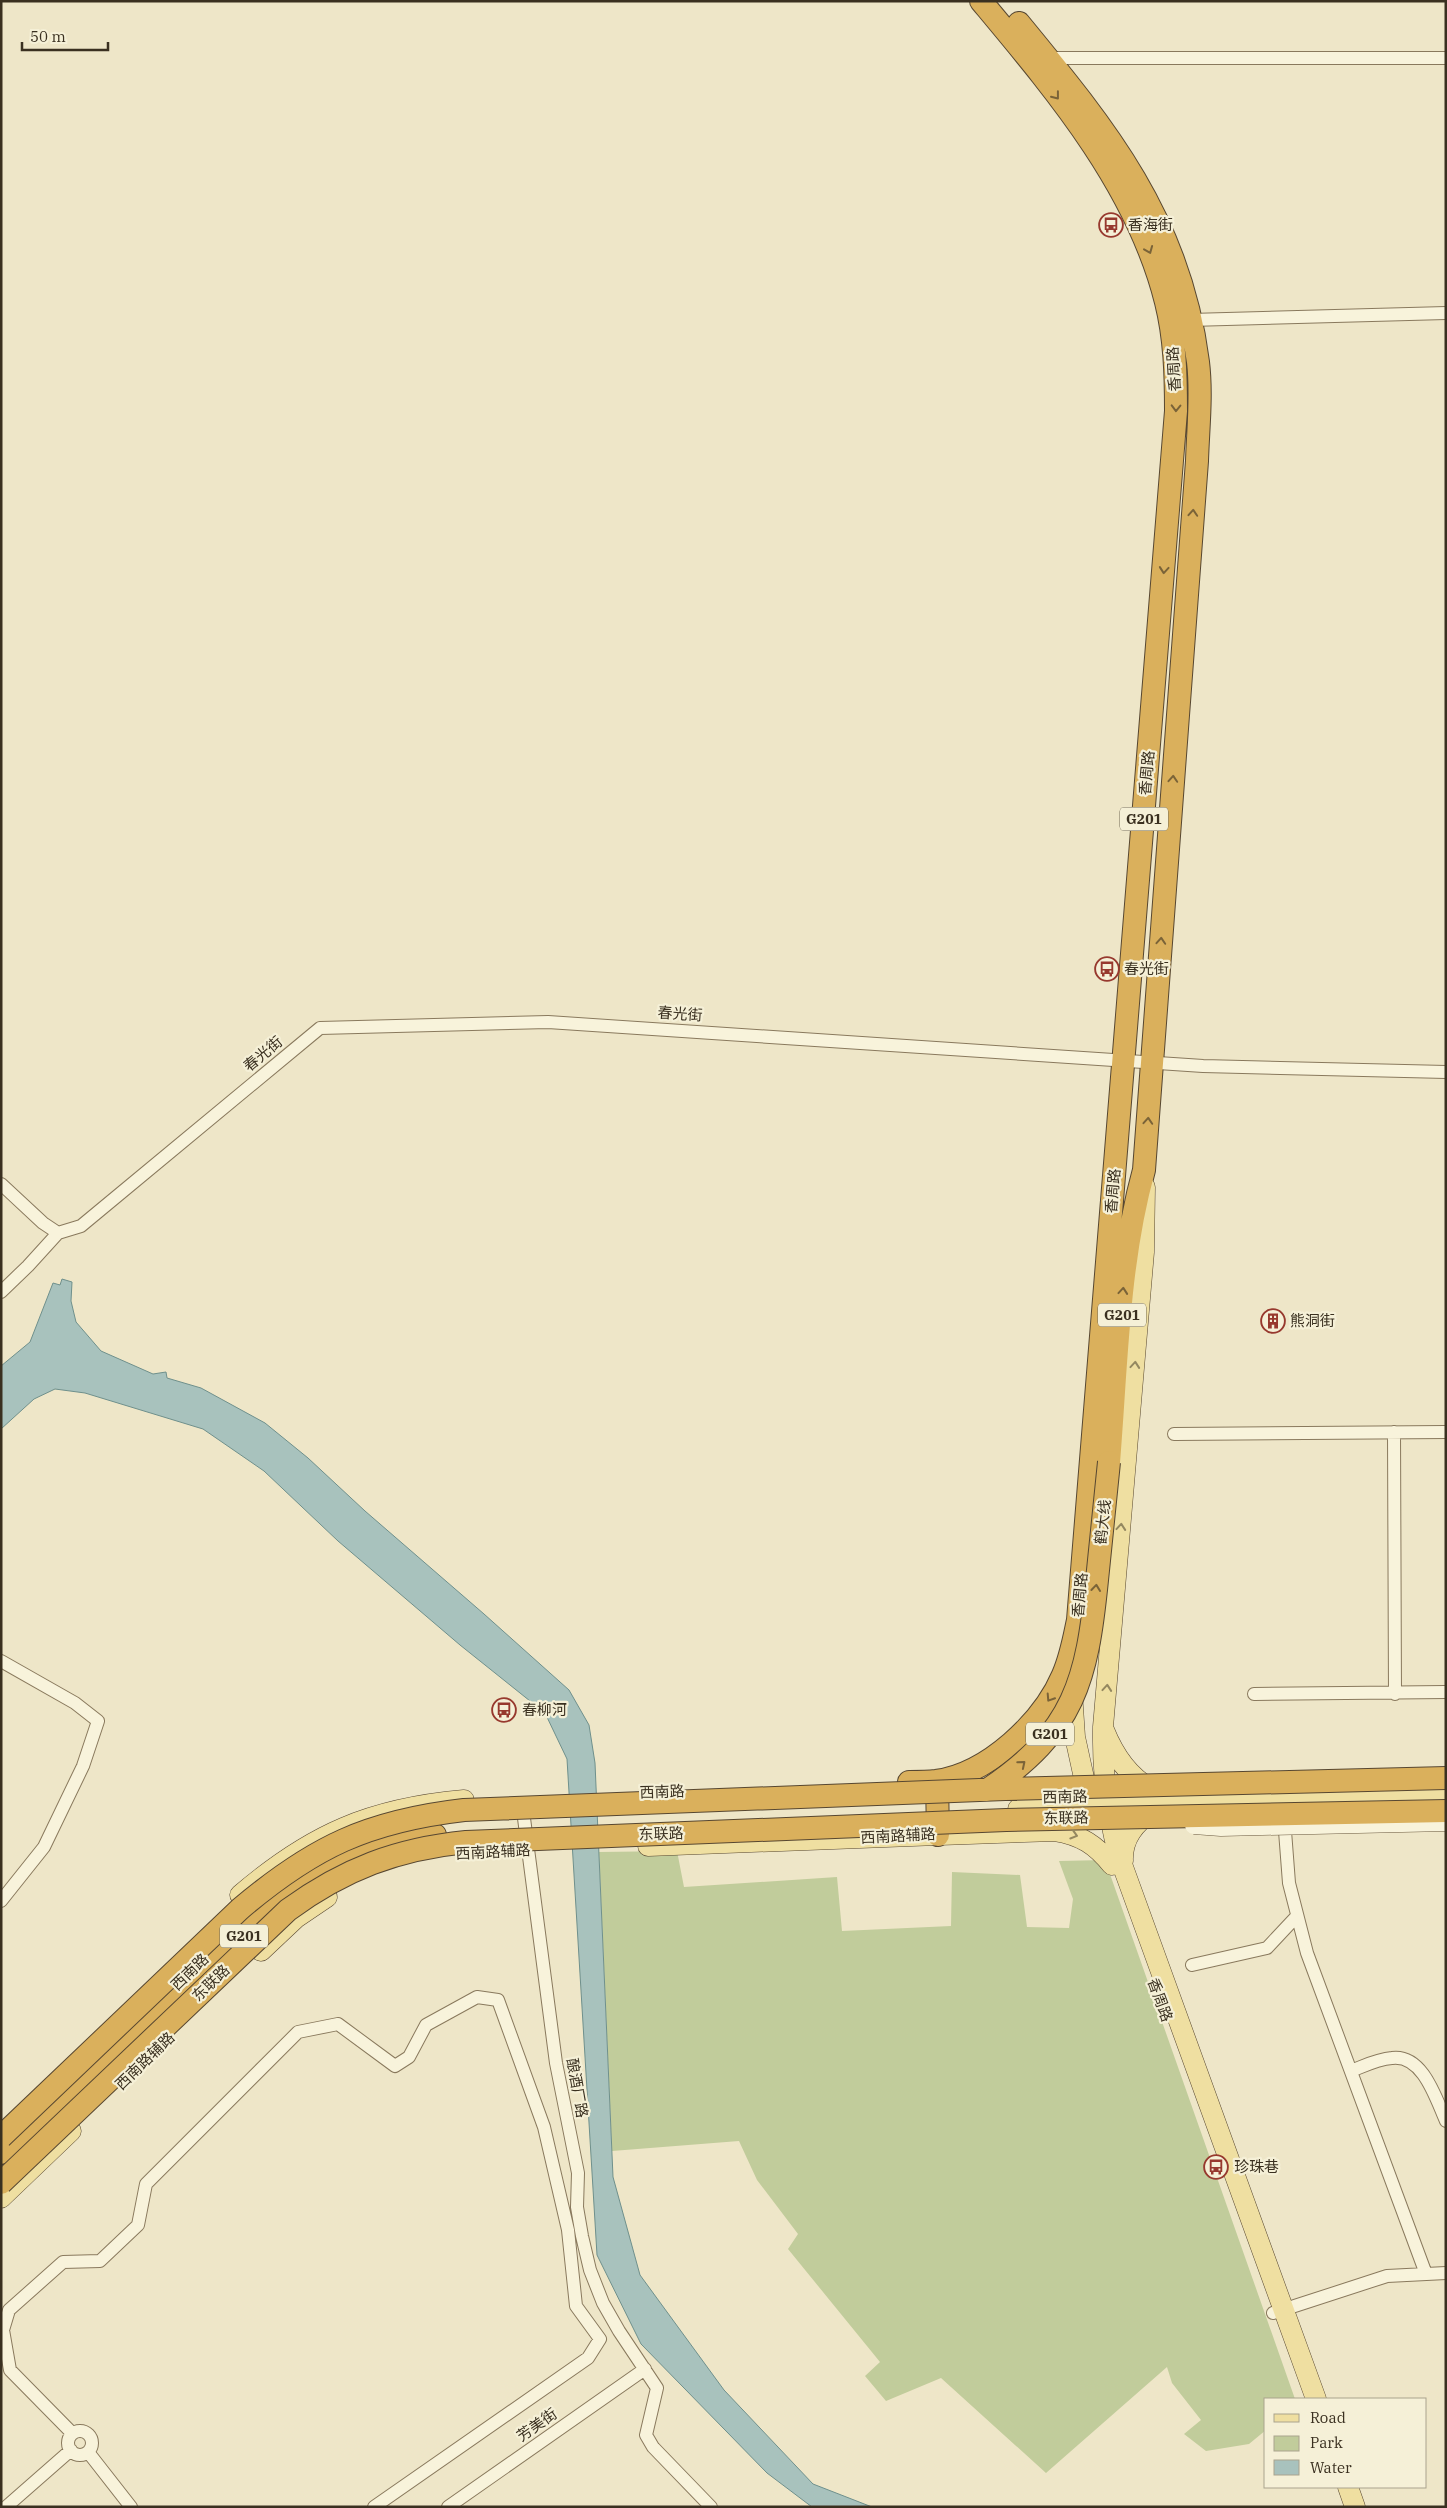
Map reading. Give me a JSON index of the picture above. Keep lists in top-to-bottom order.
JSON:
{
  "streets": {
    "highway": [
      "香周路",
      "G201",
      "鹤大线",
      "西南路",
      "东联路"
    ],
    "main road": ["西南路辅路"],
    "street": ["春光街", "酿酒厂路", "芳美街"]
  },
  "crossings": [
    ["香周路", "G201"],
    ["香周路", "春光街"],
    ["香周路", "鹤大线"],
    ["香周路", "西南路"],
    ["香周路", "东联路"],
    ["香周路", "西南路辅路"],
    ["G201", "西南路"],
    ["鹤大线", "西南路"],
    ["西南路", "东联路"],
    ["西南路", "西南路辅路"],
    ["西南路", "酿酒厂路"],
    ["东联路", "西南路辅路"],
    ["西南路辅路", "酿酒厂路"],
    ["酿酒厂路", "芳美街"]
  ],
  "one_way": ["鹤大线"],
  "places": {
    "bus stop": [
      "香海街",
      "春光街",
      "春柳河",
      "珍珠巷"
    ],
    "building": ["熊洞街"]
  },
  "legend": ["Road", "Park", "Water"],
  "scale_bar": "50 m"
}
